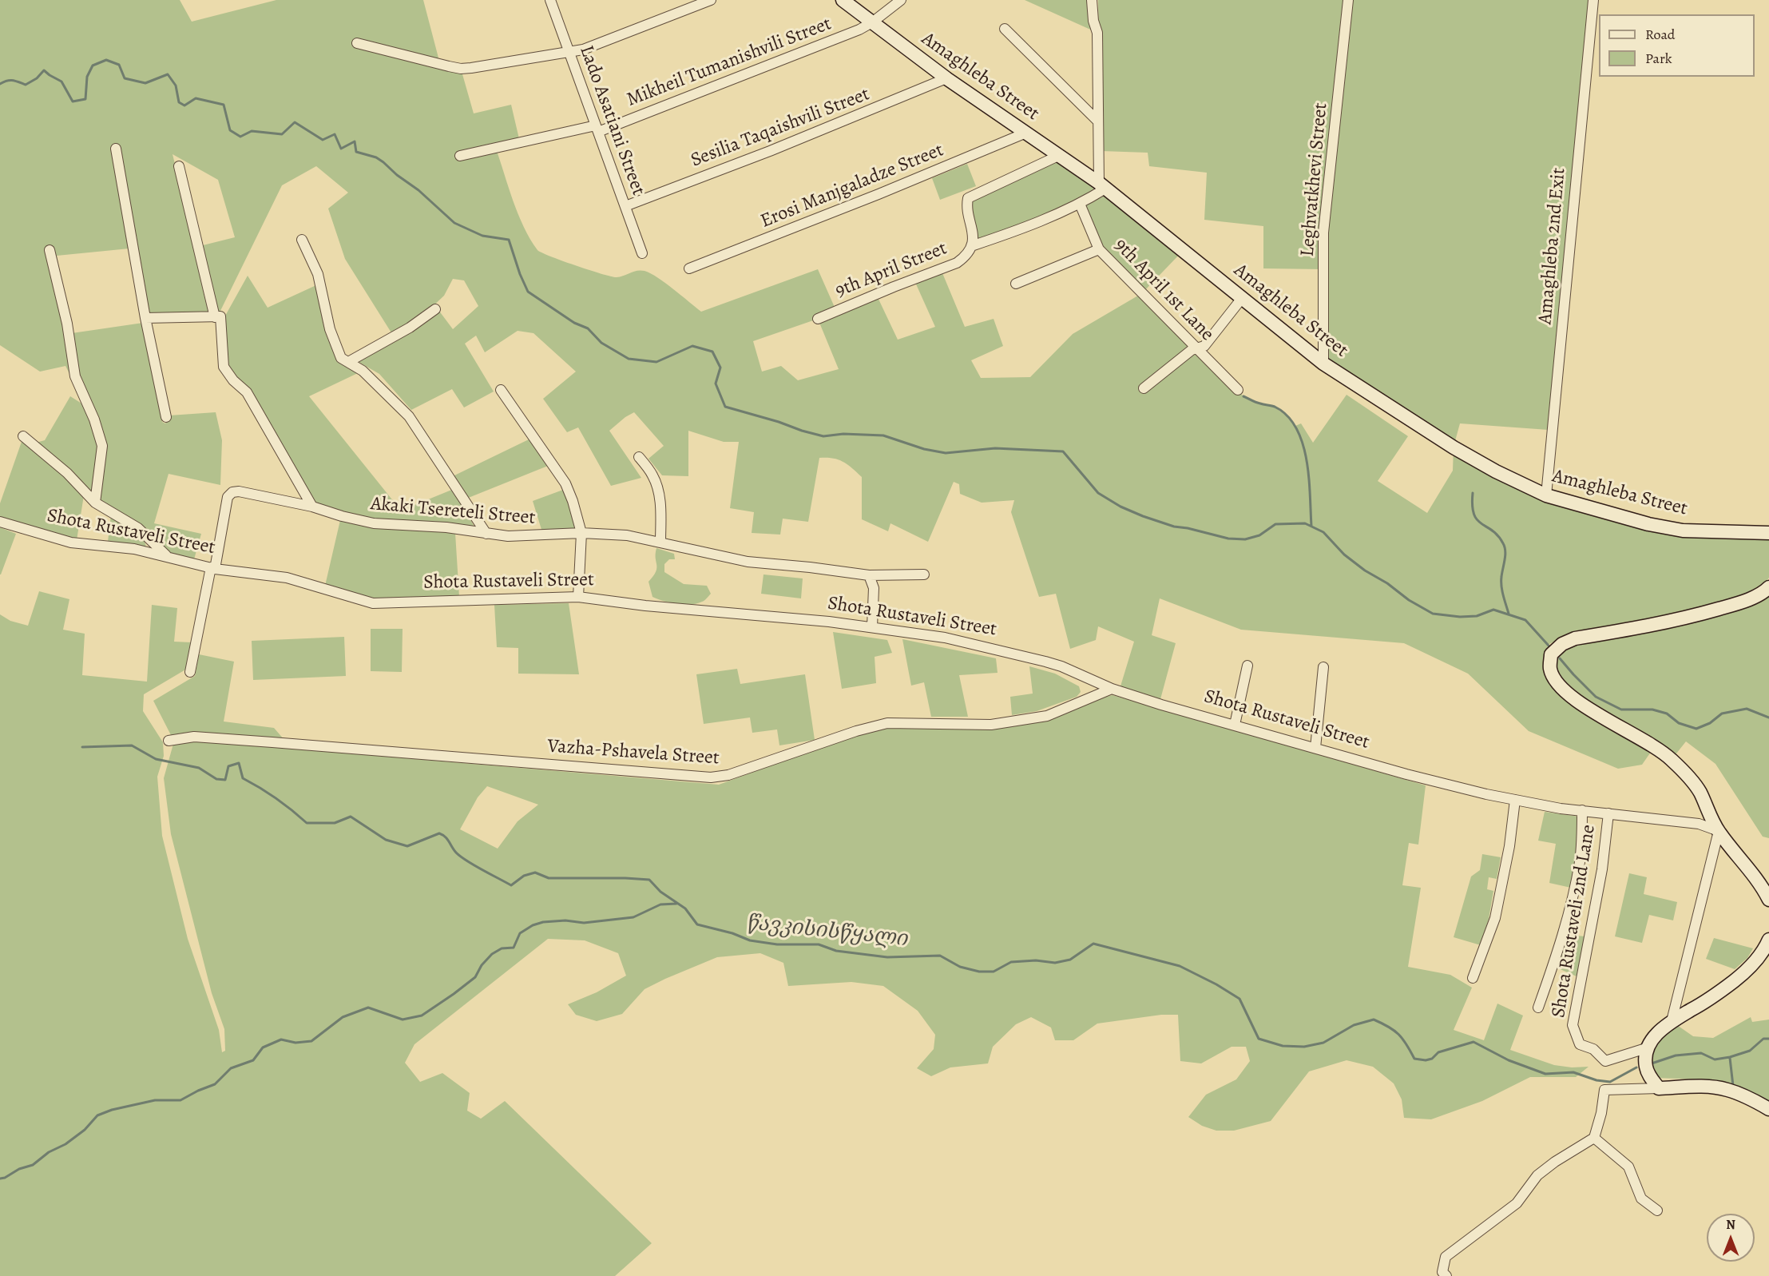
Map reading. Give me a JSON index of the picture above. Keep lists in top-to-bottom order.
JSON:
{
  "streets": {
    "street": [
      "Mikheil Tumanishvili Street",
      "Amaghleba Street",
      "Lado Asatiani Street",
      "Sesilia Taqaishvili Street",
      "Leghvatkhevi Street",
      "Erosi Manjgaladze Street",
      "Amaghleba 2nd Exit",
      "9th April Street",
      "9th April 1st Lane",
      "Akaki Tsereteli Street",
      "Shota Rustaveli Street",
      "Vazha-Pshavela Street",
      "Shota Rustaveli 2nd Lane"
    ]
  },
  "crossings": [
    ["Mikheil Tumanishvili Street", "Amaghleba Street"],
    ["Mikheil Tumanishvili Street", "Lado Asatiani Street"],
    ["Amaghleba Street", "Sesilia Taqaishvili Street"],
    ["Amaghleba Street", "Leghvatkhevi Street"],
    ["Amaghleba Street", "Erosi Manjgaladze Street"],
    ["Amaghleba Street", "Amaghleba 2nd Exit"],
    ["Amaghleba Street", "9th April Street"],
    ["Lado Asatiani Street", "Sesilia Taqaishvili Street"],
    ["9th April Street", "9th April 1st Lane"],
    ["Akaki Tsereteli Street", "Shota Rustaveli Street"],
    ["Shota Rustaveli Street", "Vazha-Pshavela Street"],
    ["Shota Rustaveli Street", "Shota Rustaveli 2nd Lane"]
  ],
  "water": ["წავკისისწყალი"],
  "legend": ["Road", "Park"],
  "north": "top"
}
